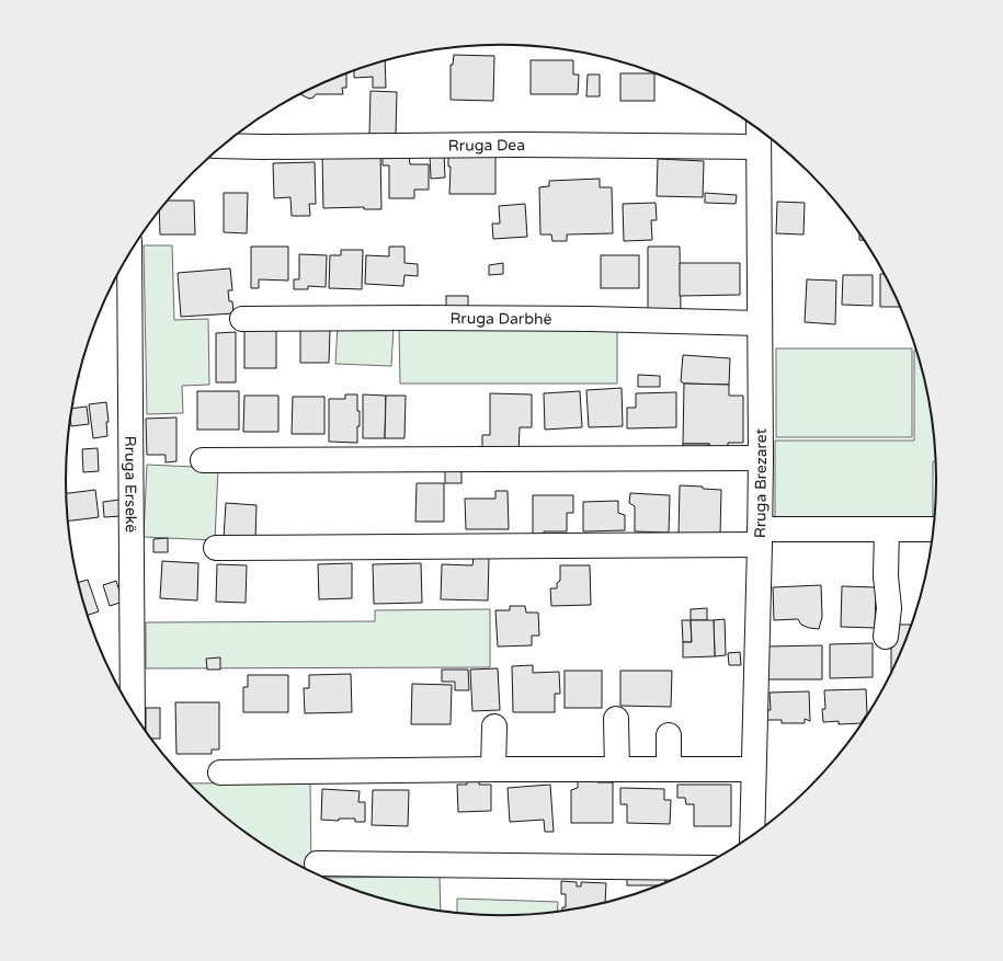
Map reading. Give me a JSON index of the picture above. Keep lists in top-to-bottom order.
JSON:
{
  "streets": {
    "street": [
      "Rruga Dea",
      "Rruga Darbhë",
      "Rruga Brezaret",
      "Rruga Ersekë"
    ]
  },
  "crossings": [
    ["Rruga Dea", "Rruga Brezaret"],
    ["Rruga Darbhë", "Rruga Brezaret"]
  ]
}
